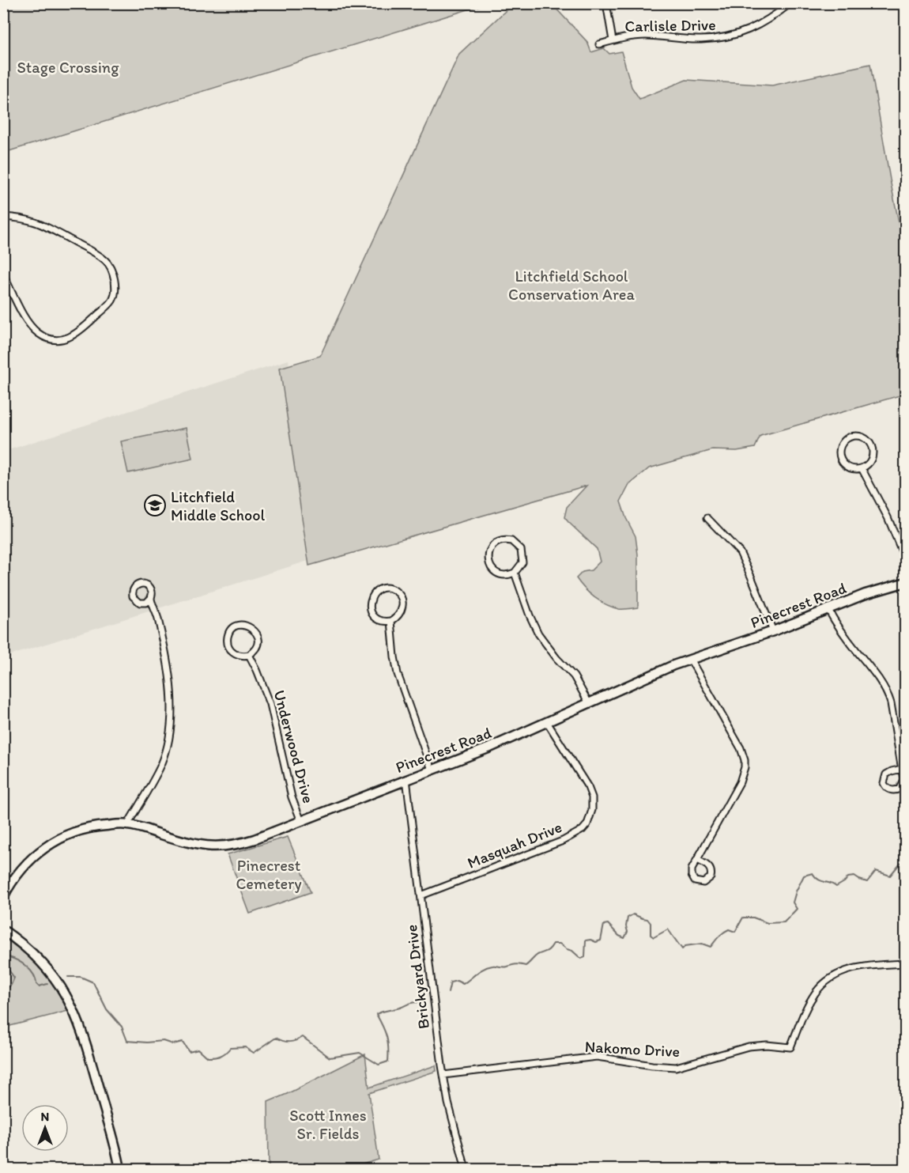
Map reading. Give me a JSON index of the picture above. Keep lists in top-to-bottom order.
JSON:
{
  "streets": {
    "street": [
      "Carlisle Drive",
      "Pinecrest Road",
      "Underwood Drive",
      "Masquah Drive",
      "Brickyard Drive",
      "Nakomo Drive"
    ]
  },
  "crossings": [
    ["Pinecrest Road", "Underwood Drive"],
    ["Pinecrest Road", "Masquah Drive"],
    ["Pinecrest Road", "Brickyard Drive"],
    ["Masquah Drive", "Brickyard Drive"],
    ["Brickyard Drive", "Nakomo Drive"]
  ],
  "parks": [
    "Stage Crossing",
    "Litchfield School Conservation Area",
    "Pinecrest Cemetery",
    "Scott Innes Sr. Fields"
  ],
  "places": {
    "school or university": ["Litchfield Middle School"]
  },
  "north": "top"
}
